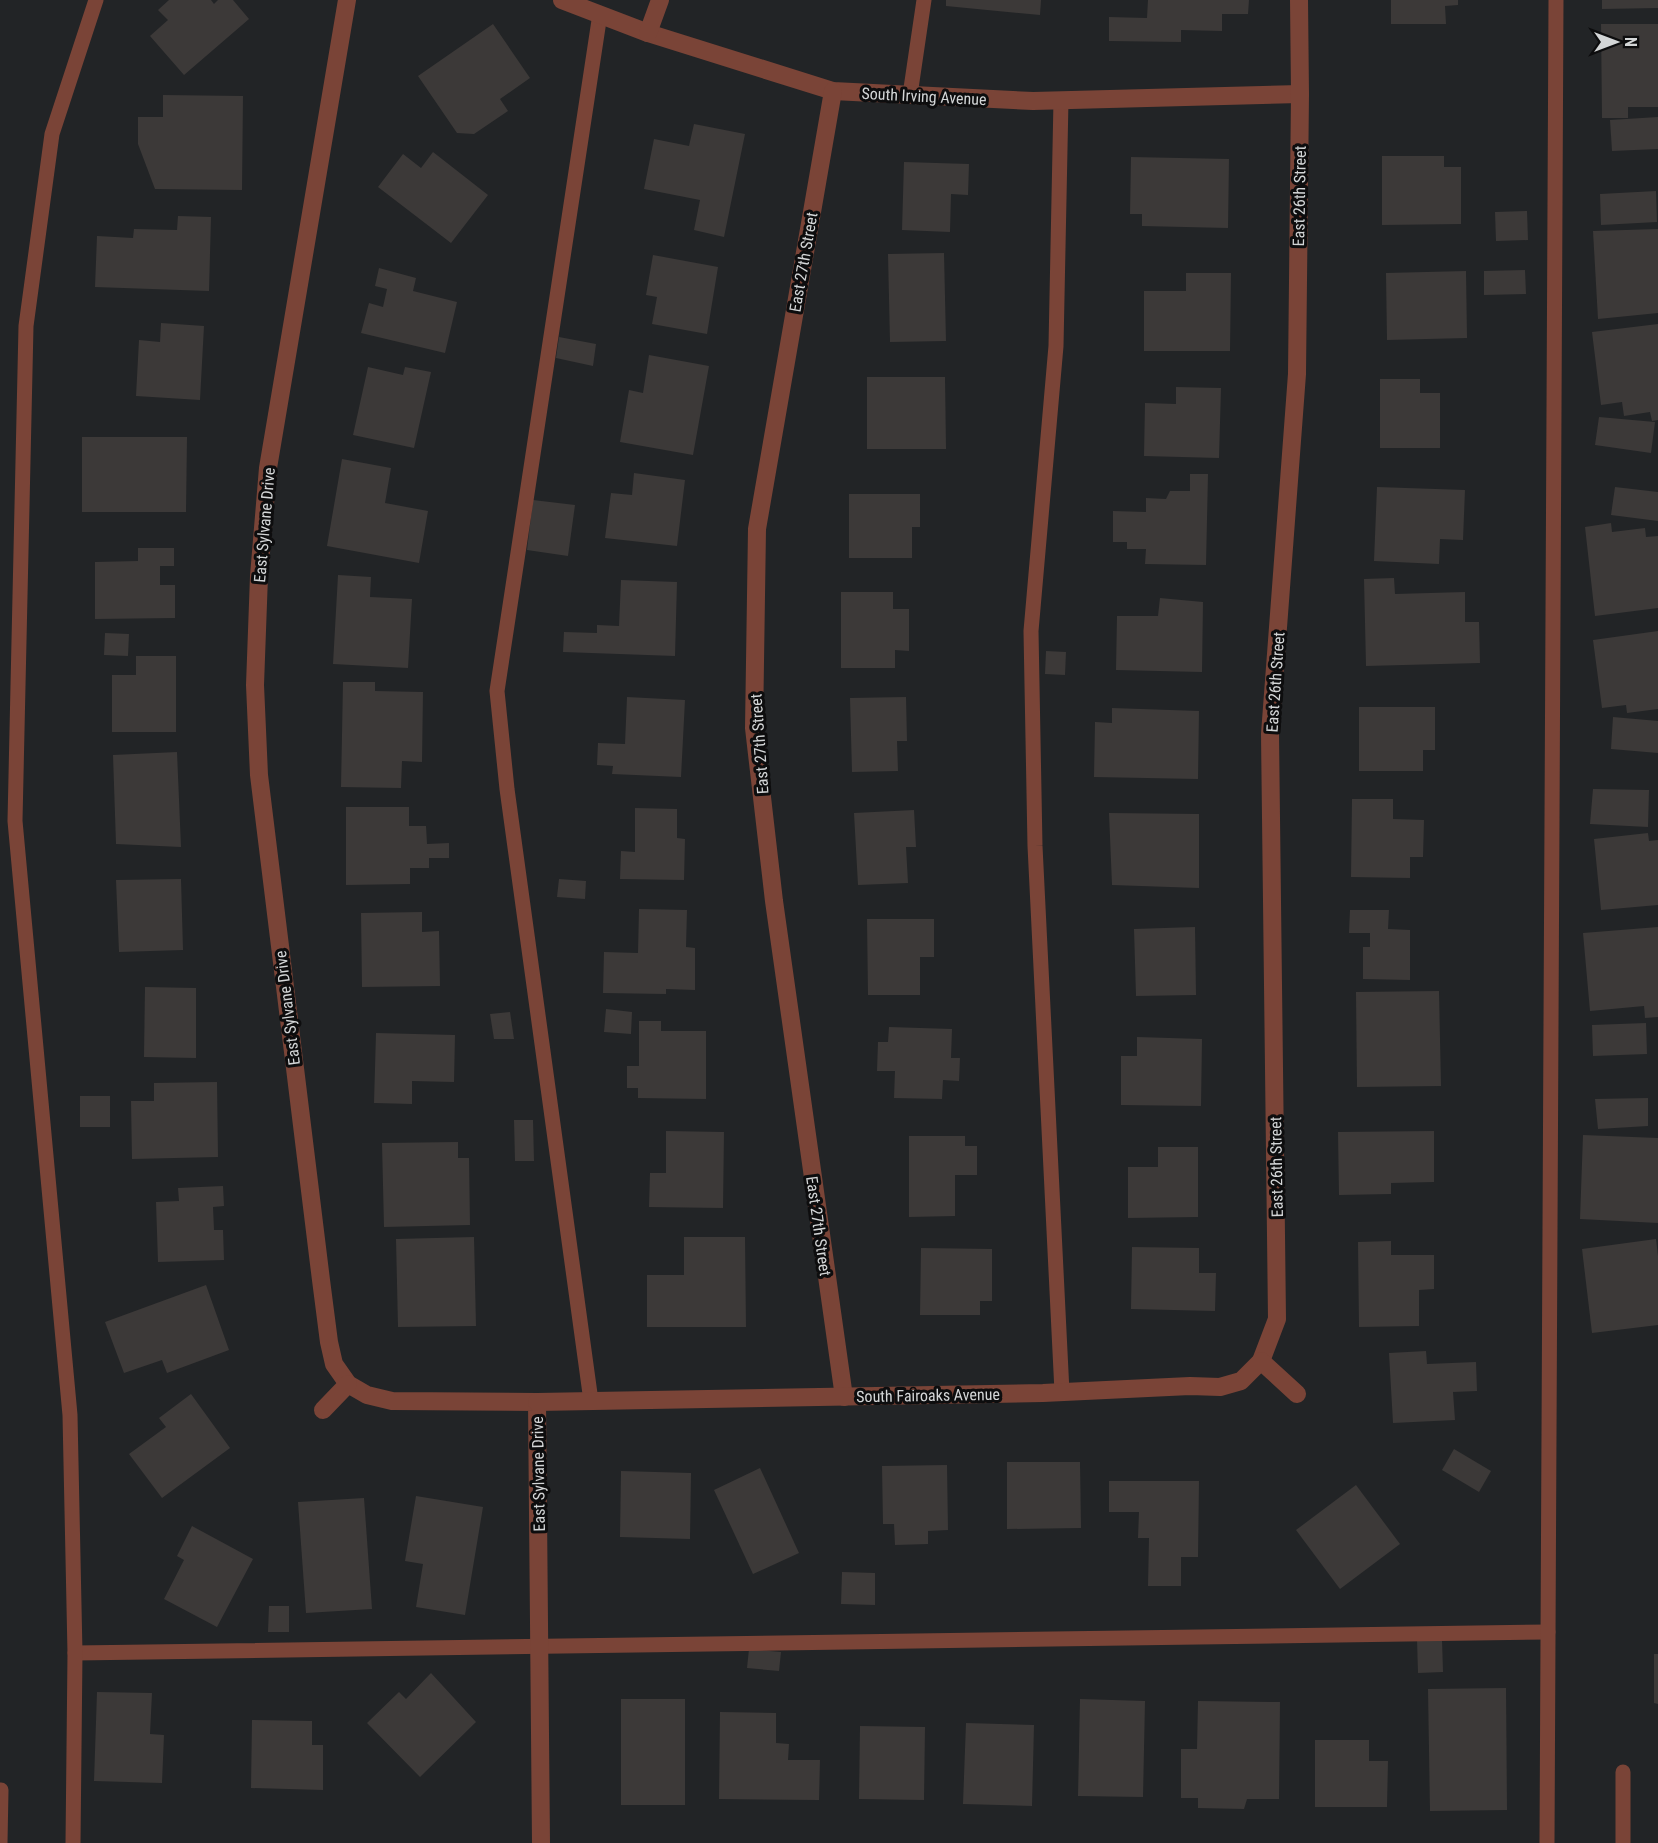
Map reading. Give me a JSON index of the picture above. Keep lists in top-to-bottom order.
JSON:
{
  "streets": {
    "street": [
      "South Irving Avenue",
      "East 26th Street",
      "East 27th Street",
      "East Sylvane Drive",
      "South Fairoaks Avenue"
    ]
  },
  "crossings": [
    ["South Irving Avenue", "East 26th Street"],
    ["South Irving Avenue", "East 27th Street"],
    ["East 26th Street", "South Fairoaks Avenue"],
    ["East 27th Street", "South Fairoaks Avenue"],
    ["East Sylvane Drive", "South Fairoaks Avenue"]
  ],
  "north": "right"
}
